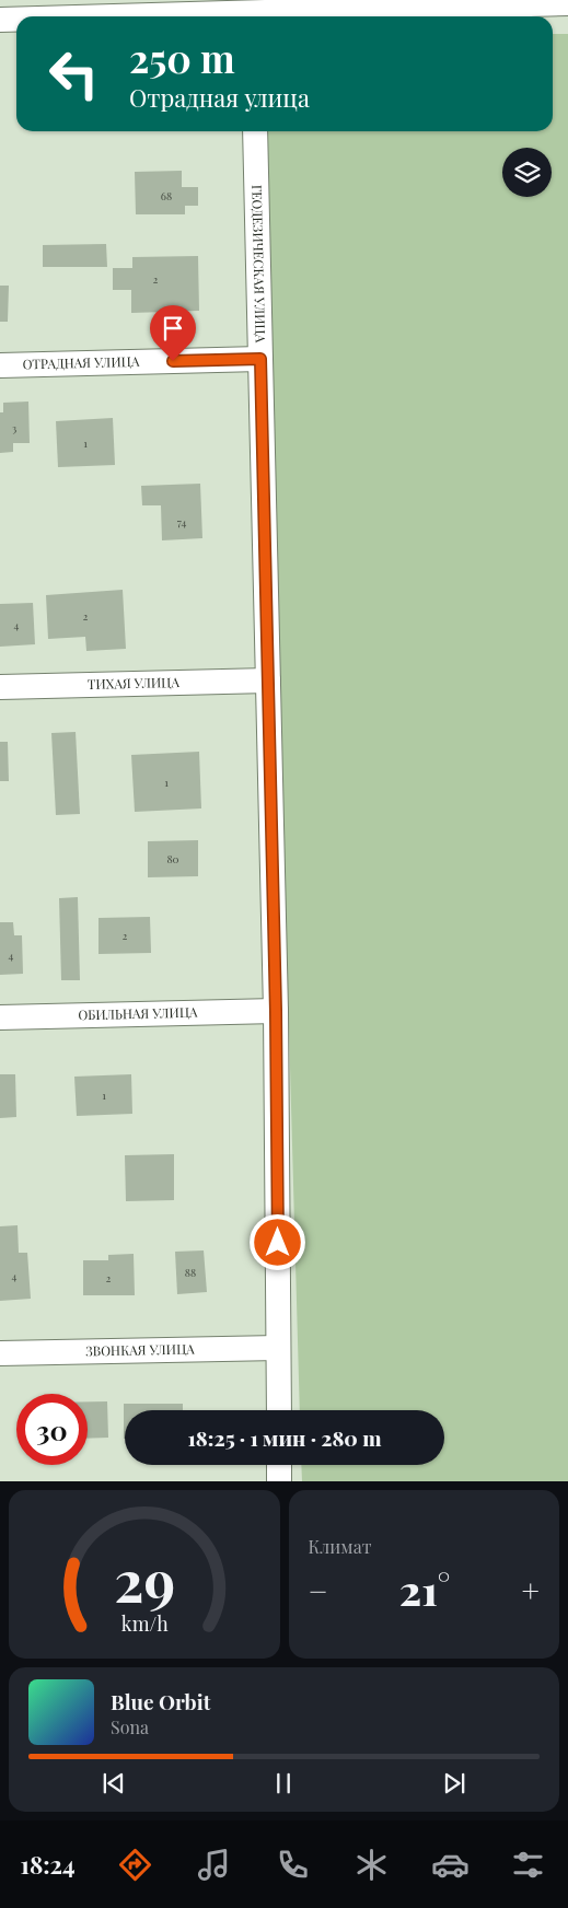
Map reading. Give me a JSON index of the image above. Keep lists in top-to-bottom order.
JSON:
{
  "streets": {
    "street": [
      "ГЕОДЕЗИЧЕСКАЯ УЛИЦА",
      "ОТРАДНАЯ УЛИЦА",
      "ТИХАЯ УЛИЦА",
      "ОБИЛЬНАЯ УЛИЦА",
      "ЗВОНКАЯ УЛИЦА"
    ]
  },
  "crossings": [
    ["ГЕОДЕЗИЧЕСКАЯ УЛИЦА", "ОТРАДНАЯ УЛИЦА"],
    ["ГЕОДЕЗИЧЕСКАЯ УЛИЦА", "ТИХАЯ УЛИЦА"],
    ["ГЕОДЕЗИЧЕСКАЯ УЛИЦА", "ОБИЛЬНАЯ УЛИЦА"],
    ["ГЕОДЕЗИЧЕСКАЯ УЛИЦА", "ЗВОНКАЯ УЛИЦА"]
  ],
  "house_numbers": [
    "68",
    "2",
    "3",
    "1",
    "74",
    "2",
    "4",
    "1",
    "80",
    "2",
    "4",
    "1",
    "88",
    "4",
    "2"
  ],
  "page": {
    "turn": ["250 m", "Отрадная улица"],
    "limit": "30",
    "trip": "18:25 · 1 мин · 280 m",
    "tile": "Климат",
    "heat": ["−", "21°", "+"],
    "song": ["Blue Orbit", "Sona"],
    "tabs": "18:24",
    "gauge": ["29", "km/h"]
  }
}
